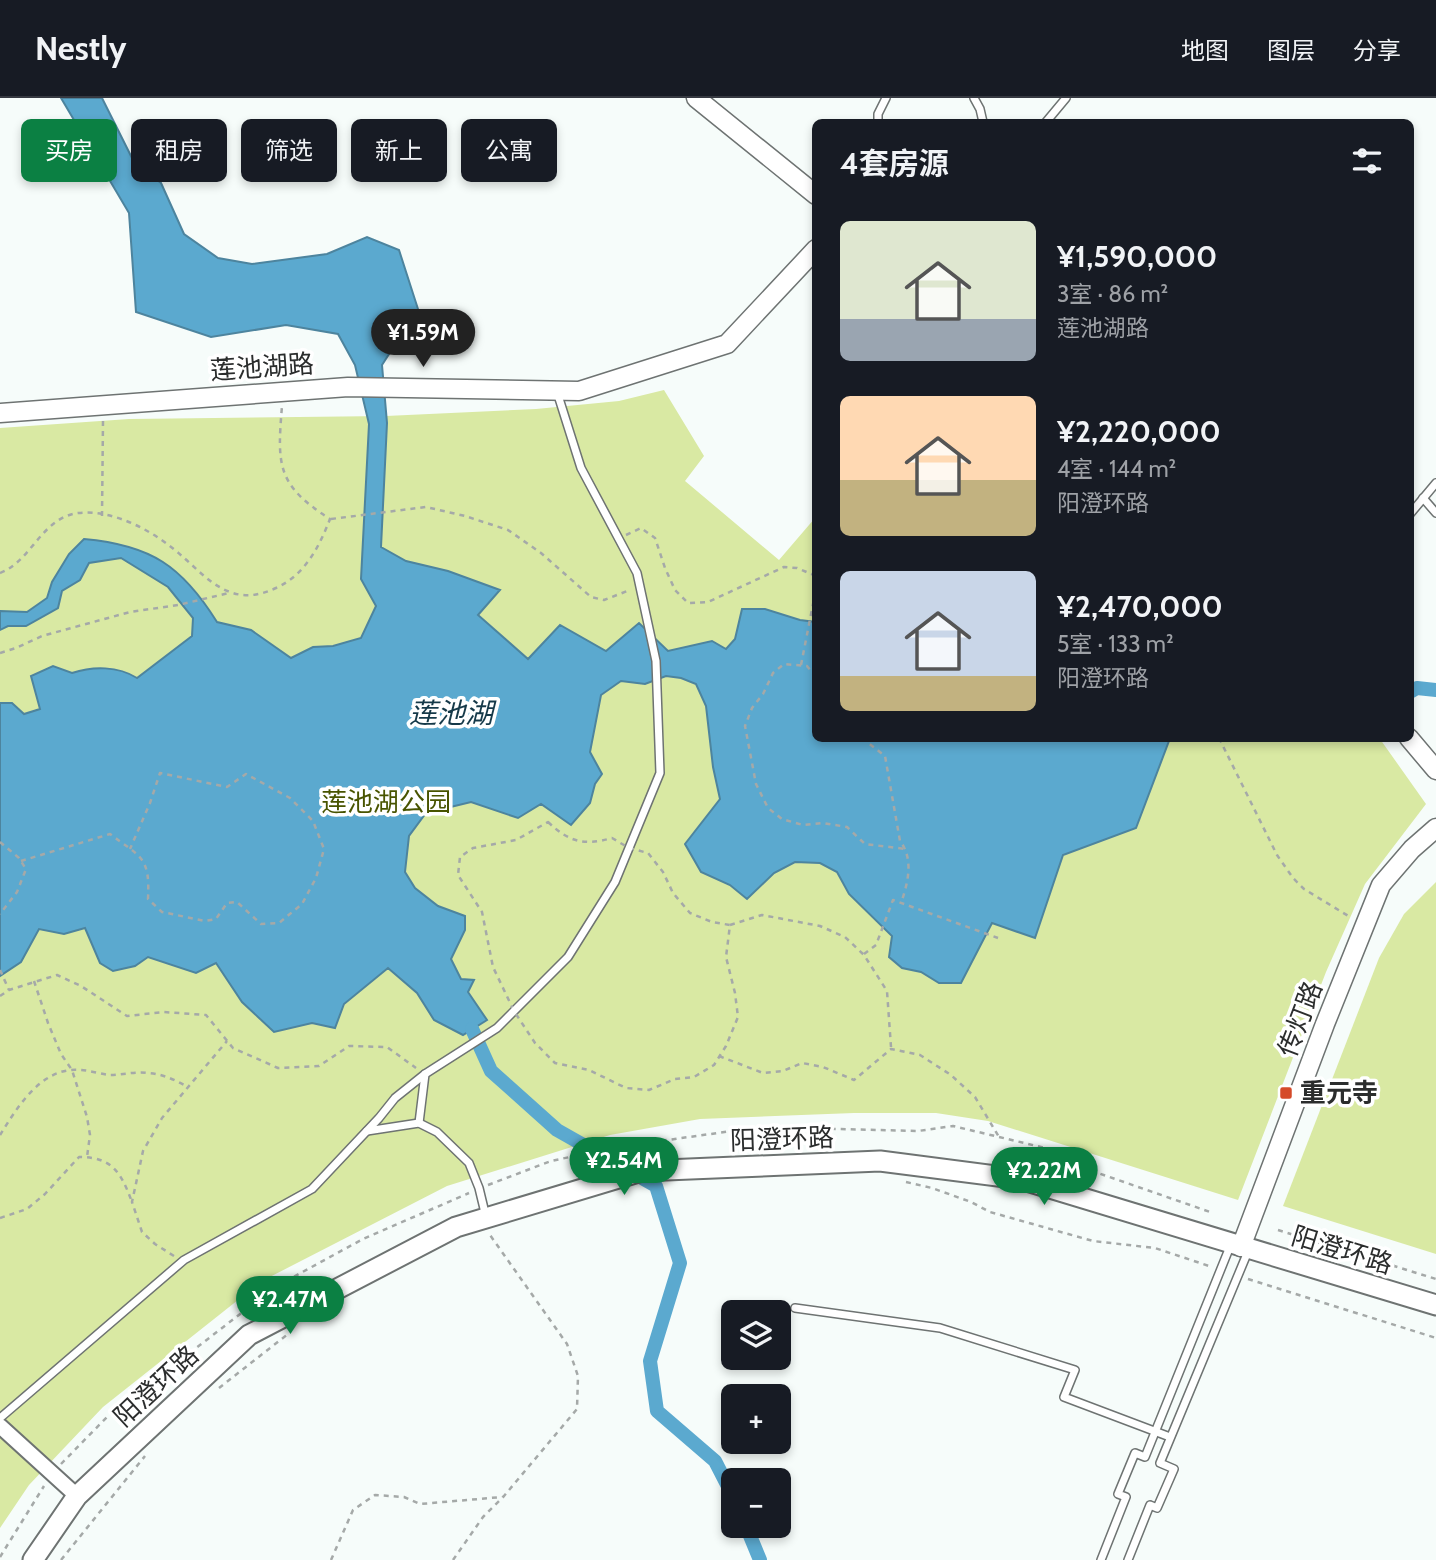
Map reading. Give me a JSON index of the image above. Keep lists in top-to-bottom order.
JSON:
{
  "streets": {
    "main road": ["阳澄环路"],
    "street": ["莲池湖路", "传灯路"]
  },
  "crossings": [
    ["传灯路", "阳澄环路"]
  ],
  "water": ["莲池湖"],
  "parks": ["莲池湖公园"],
  "places": {
    "transit": ["重元寺"]
  },
  "page": {
    "header": "Nestly",
    "nav": ["地图", "图层", "分享"],
    "chip": [
      "买房",
      "租房",
      "筛选",
      "新上",
      "公寓"
    ],
    "heading": "4套房源",
    "list": [
      {
        "name": "¥1,590,000",
        "note": "3室 · 86 m² · 莲池湖路"
      },
      {
        "name": "¥2,220,000",
        "note": "4室 · 144 m² · 阳澄环路"
      },
      {
        "name": "¥2,470,000",
        "note": "5室 · 133 m² · 阳澄环路"
      }
    ],
    "price": [
      "¥1.59M",
      "¥2.54M",
      "¥2.22M",
      "¥2.47M"
    ],
    "map_buttons": ["+", "−"]
  }
}
